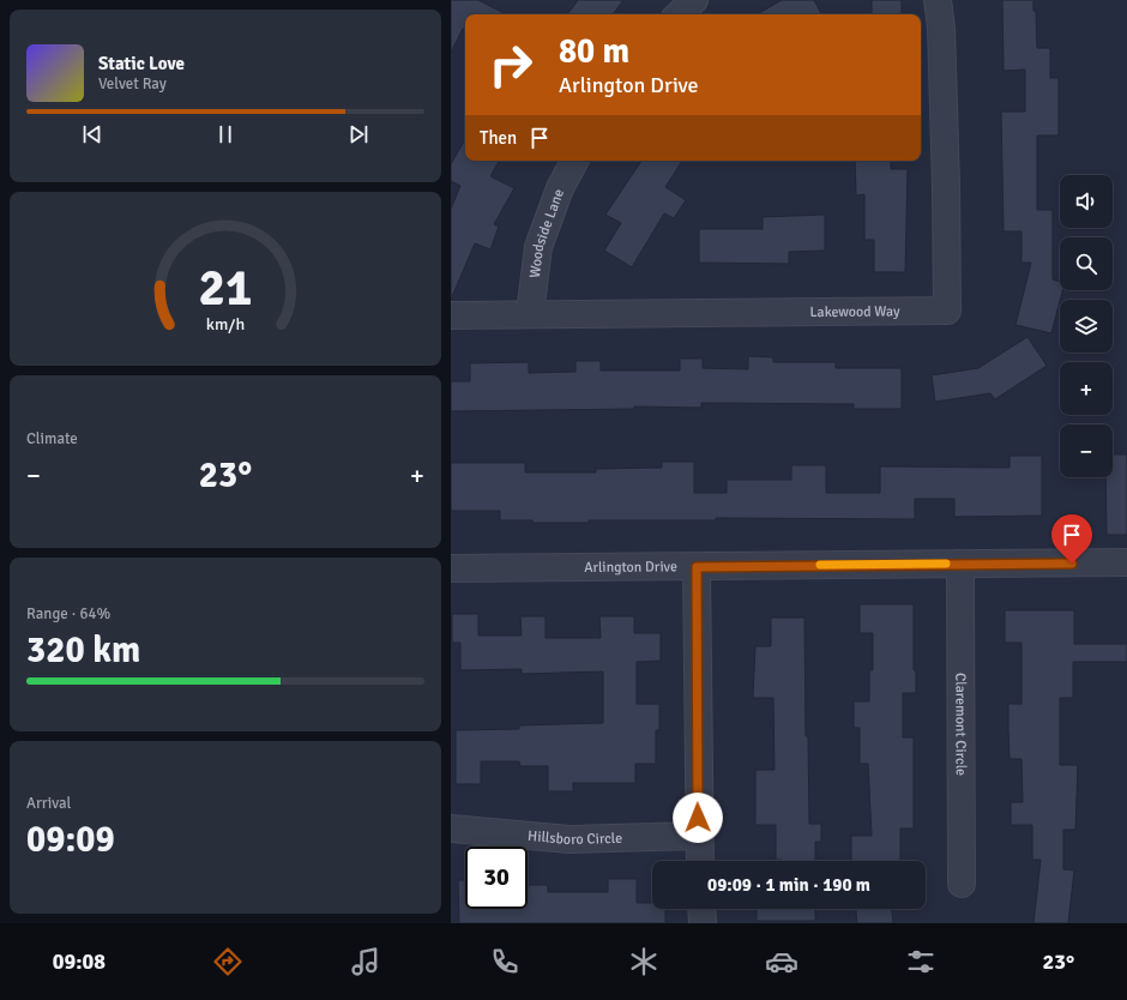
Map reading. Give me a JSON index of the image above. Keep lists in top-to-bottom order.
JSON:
{
  "streets": {
    "street": [
      "Woodside Lane",
      "Lakewood Way",
      "Arlington Drive",
      "Claremont Circle",
      "Hillsboro Circle"
    ]
  },
  "crossings": [
    ["Woodside Lane", "Lakewood Way"],
    ["Arlington Drive", "Claremont Circle"]
  ],
  "page": {
    "turn": ["80 m", "Arlington Drive"],
    "song": ["Static Love", "Velvet Ray"],
    "then": "Then",
    "map_buttons": ["+", "−"],
    "tile": [
      "Climate",
      ["Range · 64%", "320 km"],
      ["Arrival", "09:09"]
    ],
    "heat": ["−", "23°", "+"],
    "limit": "30",
    "trip": "09:09 · 1 min · 190 m",
    "tabs": ["09:08", "23°"],
    "gauge": ["21", "km/h"]
  }
}
